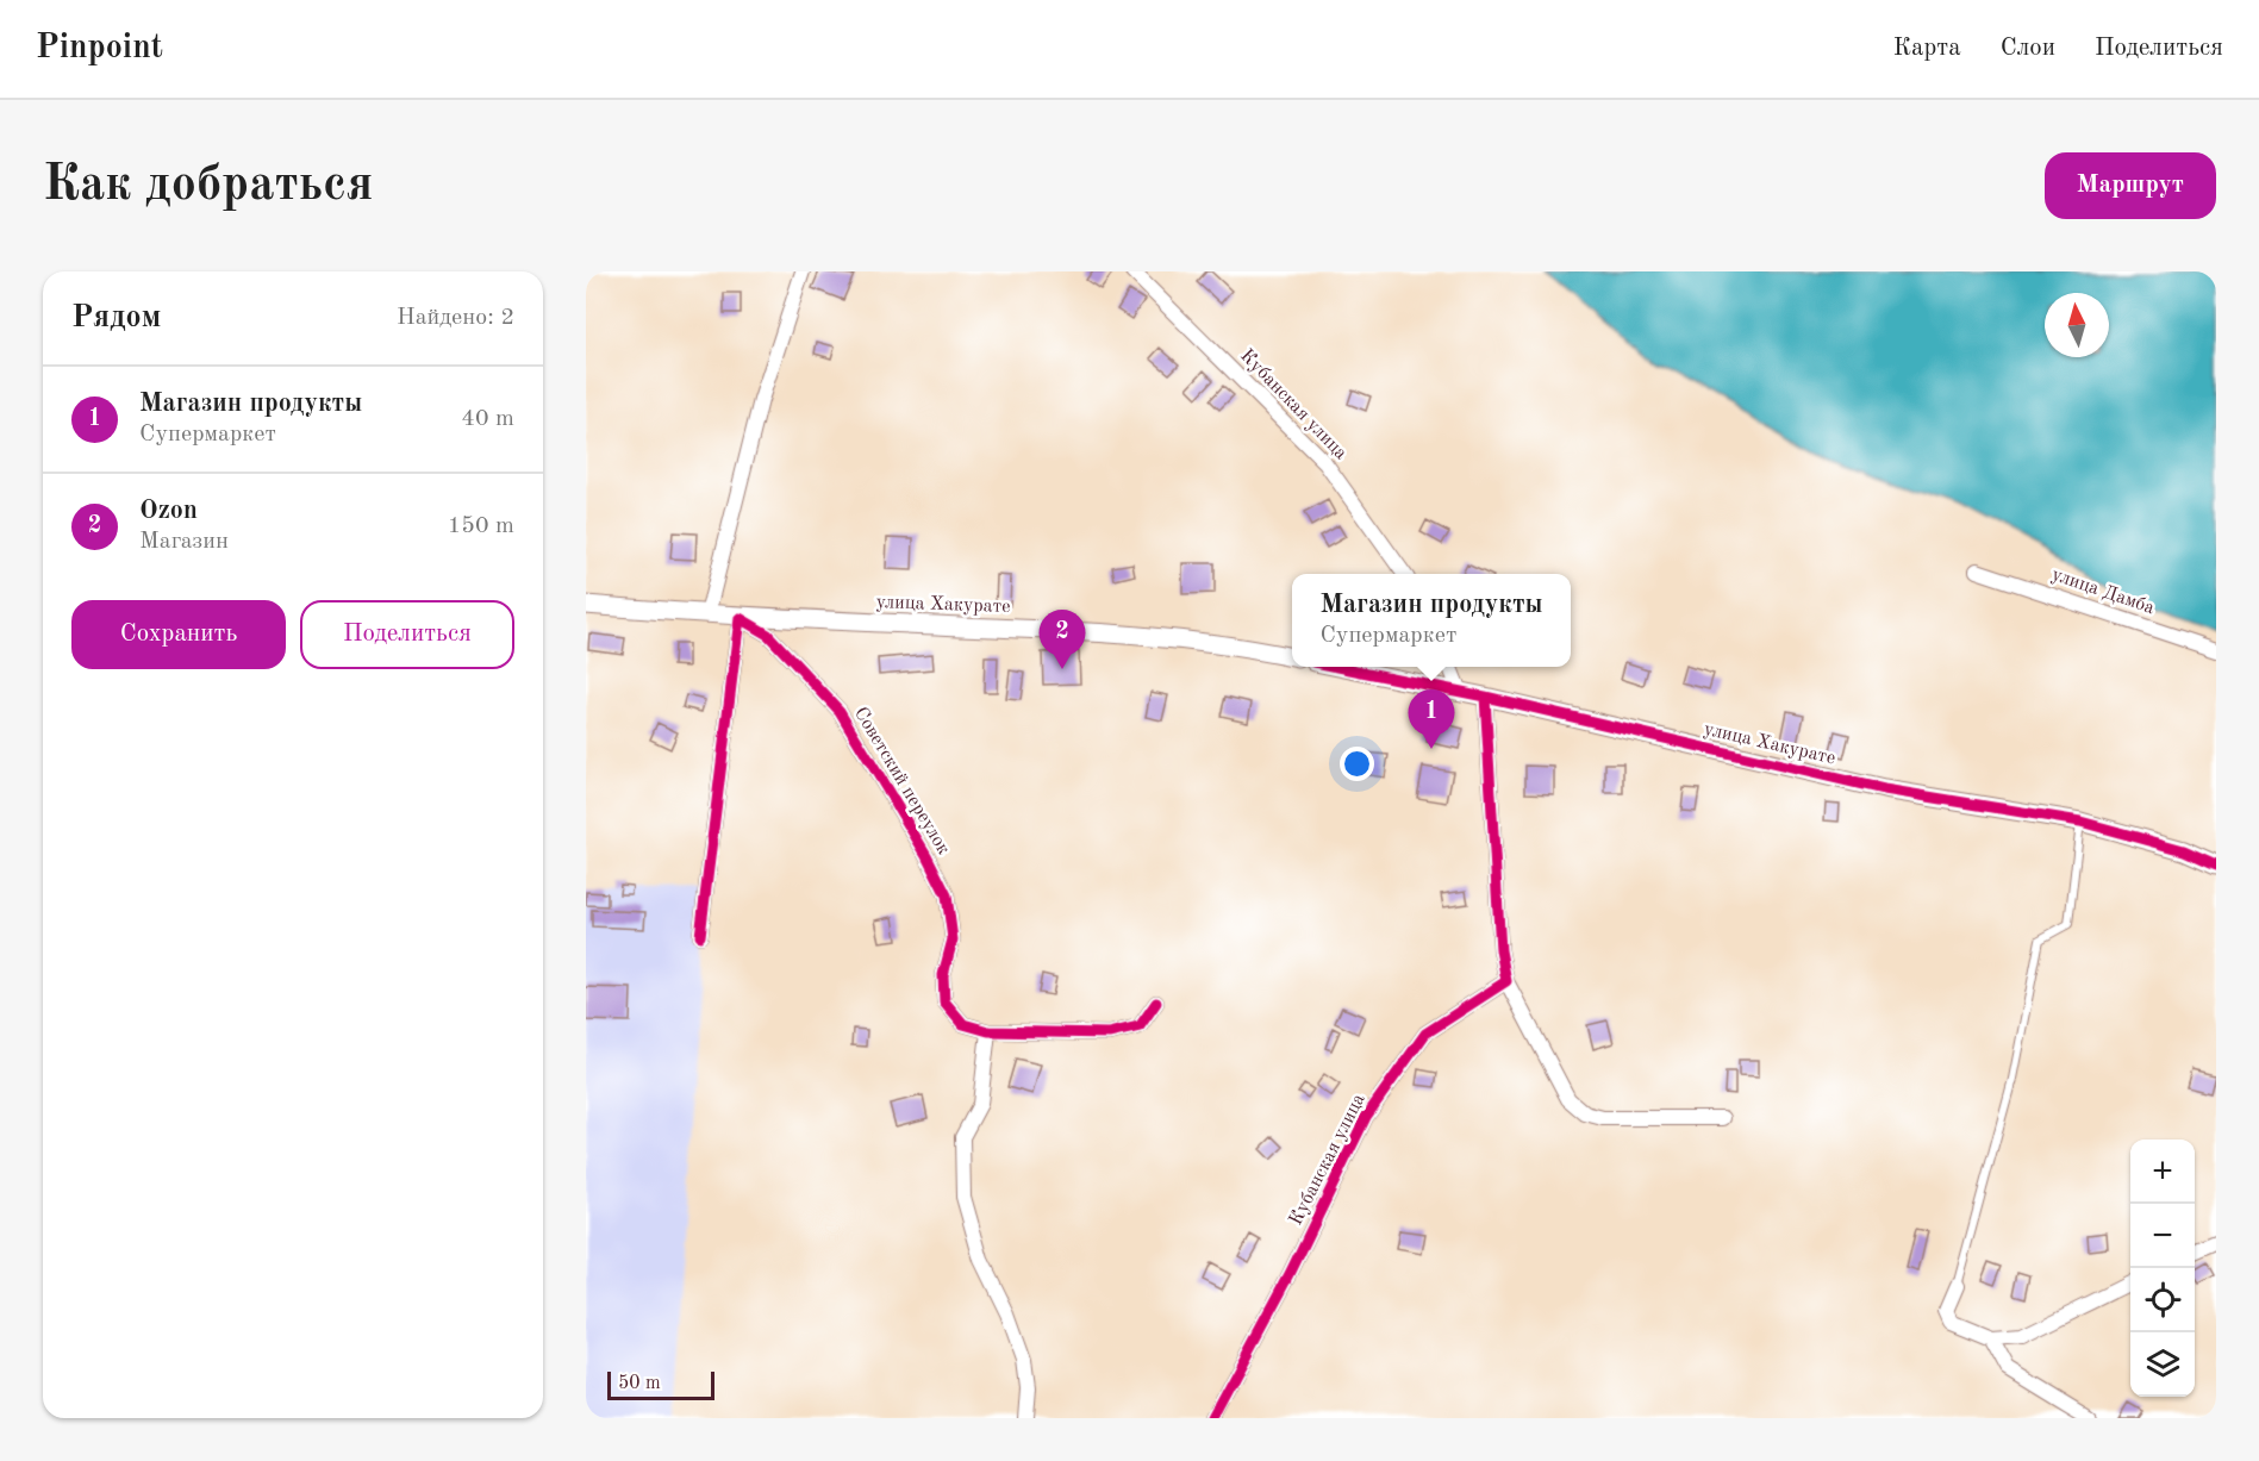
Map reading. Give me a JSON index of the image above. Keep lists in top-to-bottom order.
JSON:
{
  "streets": {
    "street": [
      "Кубанская улица",
      "улица Дамба",
      "улица Хакурате",
      "Советский переулок"
    ]
  },
  "crossings": [
    ["улица Хакурате", "Советский переулок"]
  ],
  "scale_bar": "50 m",
  "north": "top",
  "page": {
    "header": "Pinpoint",
    "nav": ["Карта", "Слои", "Поделиться"],
    "buttons": [
      "Маршрут",
      ["Сохранить", "Поделиться"]
    ],
    "title": "Как добраться",
    "heading": ["Рядом", "Найдено: 2"],
    "list": [
      {
        "mark": "1",
        "name": "Магазин продукты",
        "note": "Супермаркет",
        "value": "40 m"
      },
      {
        "mark": "2",
        "name": "Ozon",
        "note": "Магазин",
        "value": "150 m"
      }
    ],
    "popup": ["Магазин продукты", "Супермаркет"],
    "pins": ["2", "1"],
    "map_buttons": ["+", "−"],
    "scale": "50 m"
  }
}
